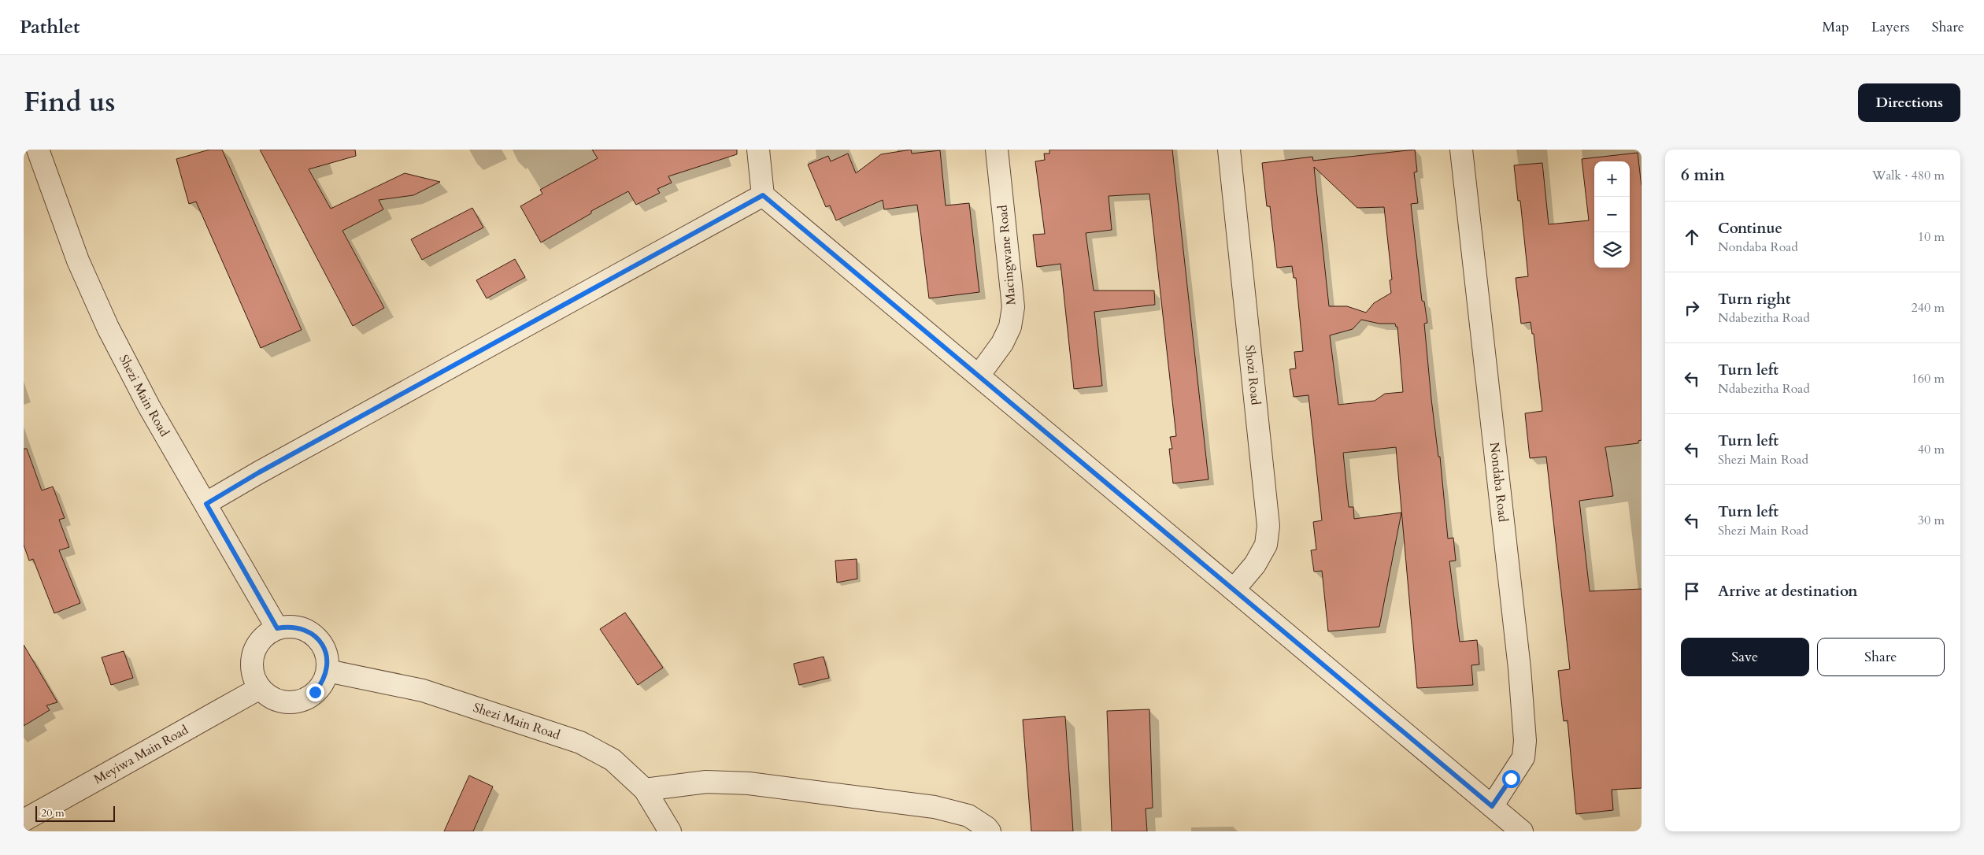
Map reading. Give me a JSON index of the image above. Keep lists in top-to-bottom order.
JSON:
{
  "streets": {
    "street": [
      "Macingwane Road",
      "Shozi Road",
      "Shezi Main Road",
      "Nondaba Road",
      "Meyiwa Main Road"
    ]
  },
  "crossings": [
    ["Shezi Main Road", "Meyiwa Main Road"]
  ],
  "scale_bar": "20 m",
  "page": {
    "header": "Pathlet",
    "nav": ["Map", "Layers", "Share"],
    "title": "Find us",
    "buttons": [
      "Directions",
      ["Save", "Share"]
    ],
    "heading": ["6 min", "Walk · 480 m"],
    "map_buttons": ["+", "−"],
    "list": [
      ["Continue", "Nondaba Road", "10 m"],
      ["Turn right", "Ndabezitha Road", "240 m"],
      ["Turn left", "Ndabezitha Road", "160 m"],
      ["Turn left", "Shezi Main Road", "40 m"],
      ["Turn left", "Shezi Main Road", "30 m"],
      "Arrive at destination"
    ],
    "scale": "20 m"
  }
}
